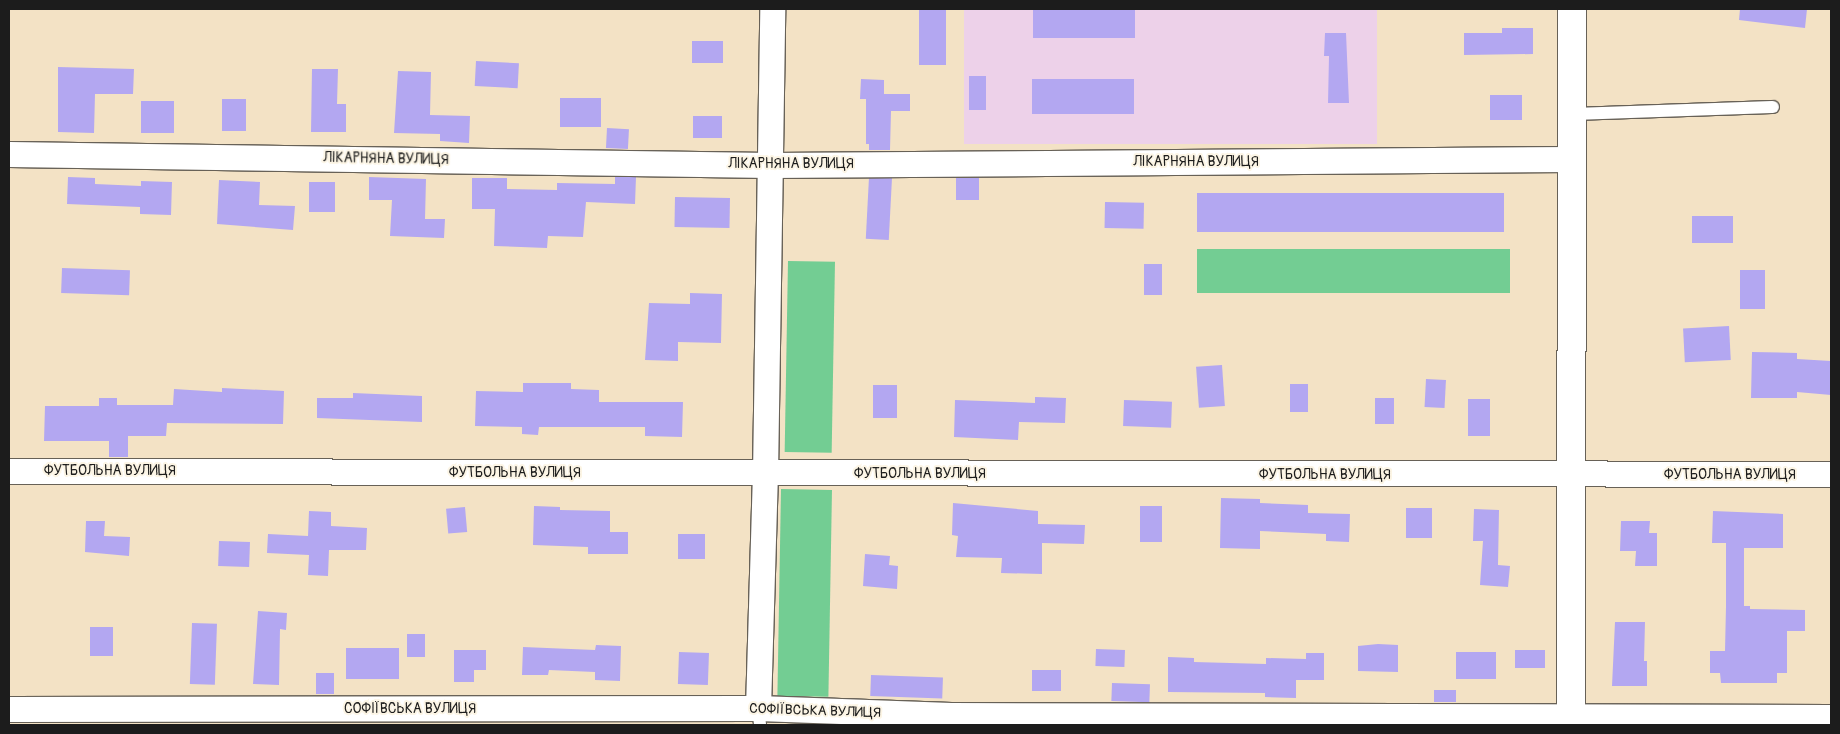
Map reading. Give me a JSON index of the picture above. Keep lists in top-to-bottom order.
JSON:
{
  "streets": {
    "street": ["ЛІКАРНЯНА ВУЛИЦЯ", "ФУТБОЛЬНА ВУЛИЦЯ", "СОФІЇВСЬКА ВУЛИЦЯ"]
  }
}
